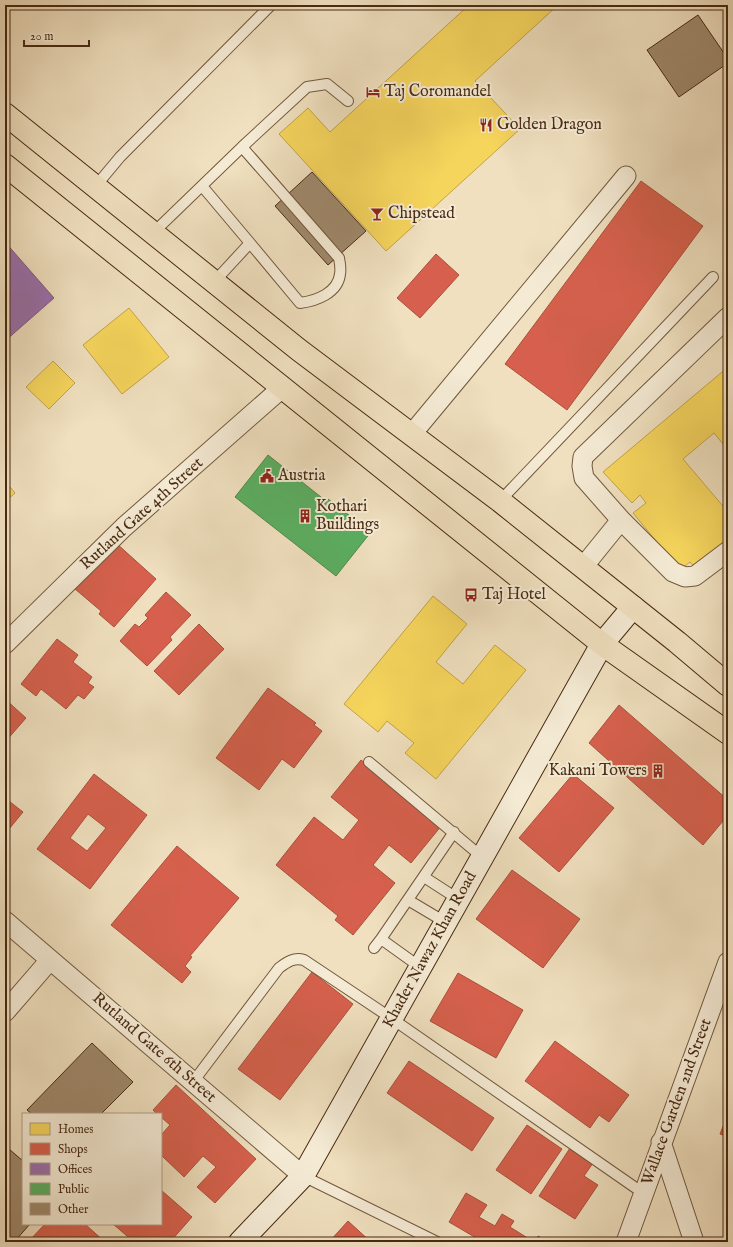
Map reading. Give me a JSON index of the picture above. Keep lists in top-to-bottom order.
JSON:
{
  "streets": {
    "street": [
      "Rutland Gate 4th Street",
      "Khader Nawaz Khan Road",
      "Rutland Gate 6th Street",
      "Wallace Garden 2nd Street"
    ]
  },
  "crossings": [
    ["Khader Nawaz Khan Road", "Rutland Gate 6th Street"]
  ],
  "places": {
    "hotel": ["Taj Coromandel"],
    "restaurant": ["Golden Dragon"],
    "bar": ["Chipstead"],
    "public building": ["Austria"],
    "building": ["Kothari Buildings", "Kakani Towers"],
    "bus stop": ["Taj Hotel"]
  },
  "legend": [
    "Homes",
    "Shops",
    "Offices",
    "Public",
    "Other"
  ],
  "scale_bar": "20 m"
}
